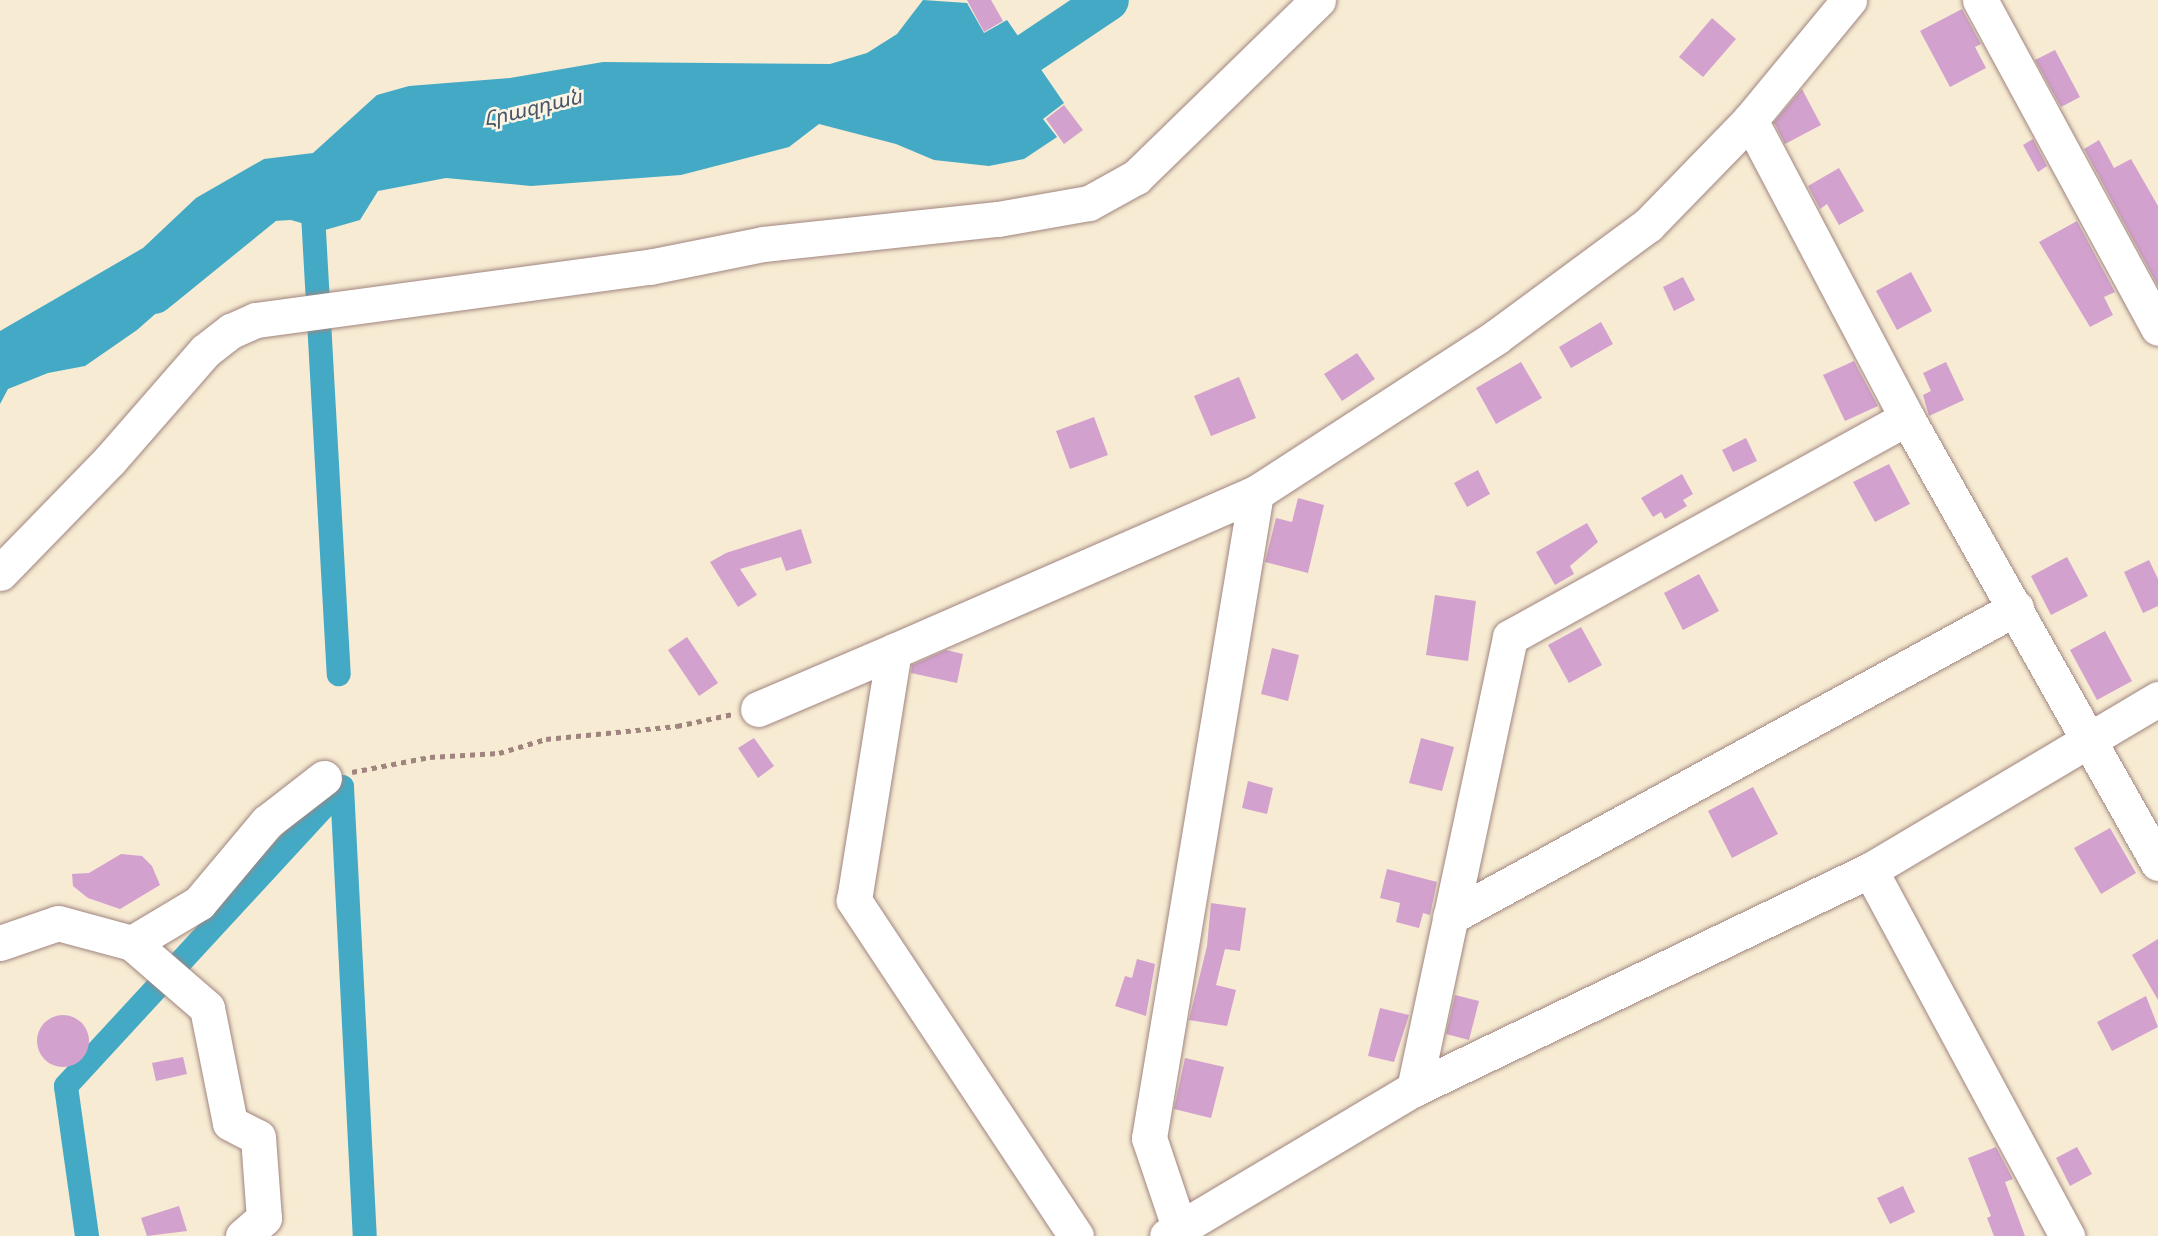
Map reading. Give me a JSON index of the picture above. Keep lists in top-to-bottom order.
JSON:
{
  "water": ["Հրազդան"]
}
